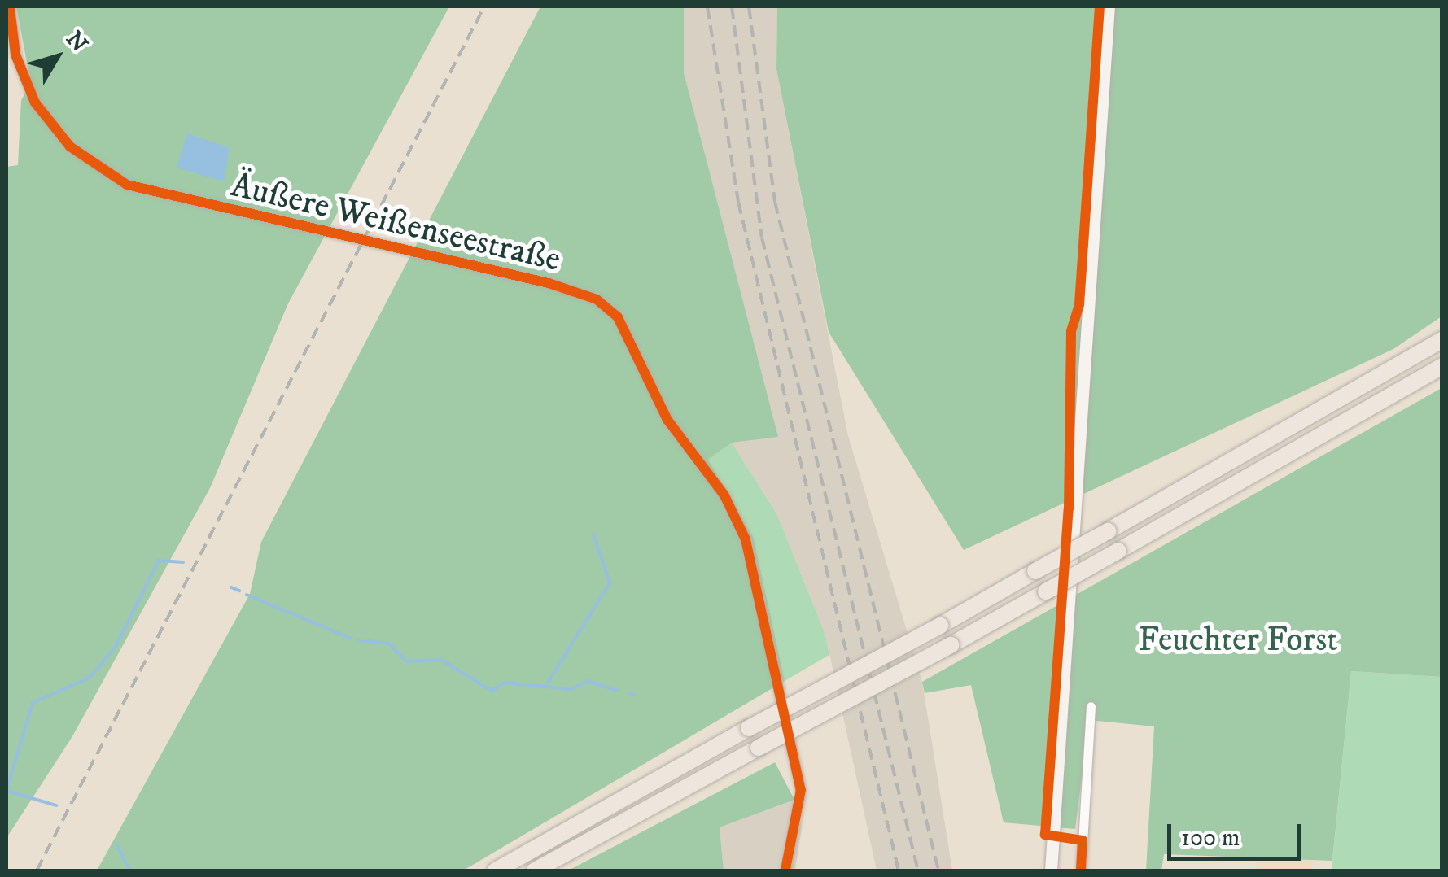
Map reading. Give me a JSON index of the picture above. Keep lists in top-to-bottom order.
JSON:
{
  "streets": {
    "street": ["Äußere Weißenseestraße"]
  },
  "parks": ["Feuchter Forst"],
  "scale_bar": "100 m",
  "north": "top right"
}
